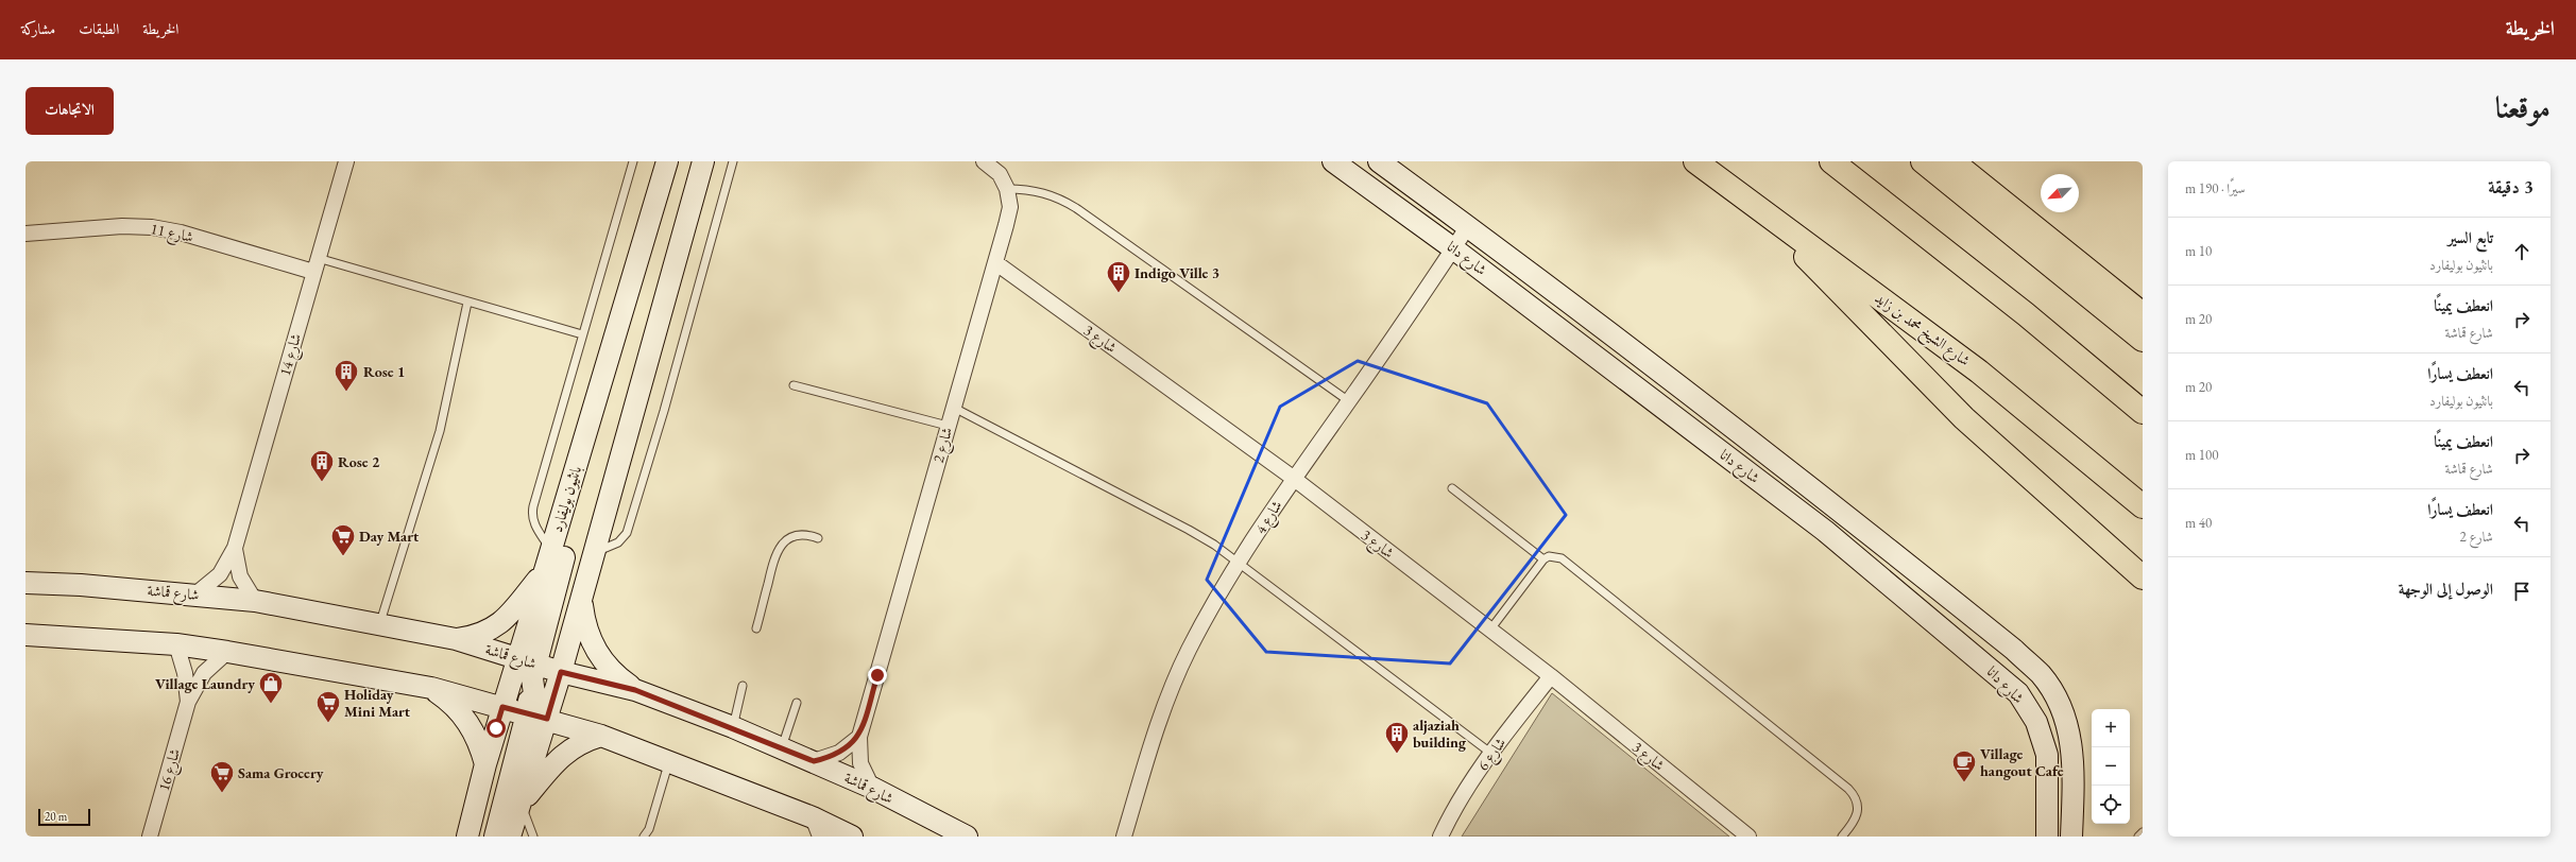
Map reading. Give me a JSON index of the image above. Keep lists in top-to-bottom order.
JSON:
{
  "streets": {
    "highway": ["شارع الشيخ محمد بن زايد"],
    "street": [
      "شارع 11",
      "شارع دانا",
      "شارع 3",
      "شارع 14",
      "شارع 2",
      "بانثيون بوليفارد",
      "شارع 4",
      "شارع قماشة",
      "شارع 6",
      "شارع 16"
    ]
  },
  "crossings": [
    ["شارع 11", "شارع 14"],
    ["شارع دانا", "شارع 4"],
    ["شارع 3", "شارع 2"],
    ["شارع 3", "شارع 4"],
    ["شارع 3", "شارع 6"],
    ["شارع 14", "شارع قماشة"],
    ["شارع 2", "شارع قماشة"],
    ["بانثيون بوليفارد", "شارع قماشة"]
  ],
  "places": {
    "building": [
      "Indigo Ville 3",
      "Rose 1",
      "Rose 2",
      "aljaziah building"
    ],
    "supermarket": ["Day Mart", "Holiday Mini Mart", "Sama Grocery"],
    "shop": ["Village Laundry"],
    "cafe": ["Village hangout Cafe"]
  },
  "scale_bar": "20 m",
  "north": "bottom left",
  "page": {
    "header": "الخريطة",
    "nav": ["الخريطة", "الطبقات", "مشاركة"],
    "title": "موقعنا",
    "buttons": "الاتجاهات",
    "heading": ["3 دقيقة", "سيرًا · 190 m"],
    "list": [
      ["تابع السير", "بانثيون بوليفارد", "10 m"],
      ["انعطف يمينًا", "شارع قماشة", "20 m"],
      ["انعطف يسارًا", "بانثيون بوليفارد", "20 m"],
      ["انعطف يمينًا", "شارع قماشة", "100 m"],
      ["انعطف يسارًا", "شارع 2", "40 m"],
      "الوصول إلى الوجهة"
    ],
    "map_buttons": ["+", "−"],
    "scale": "20 m"
  }
}
